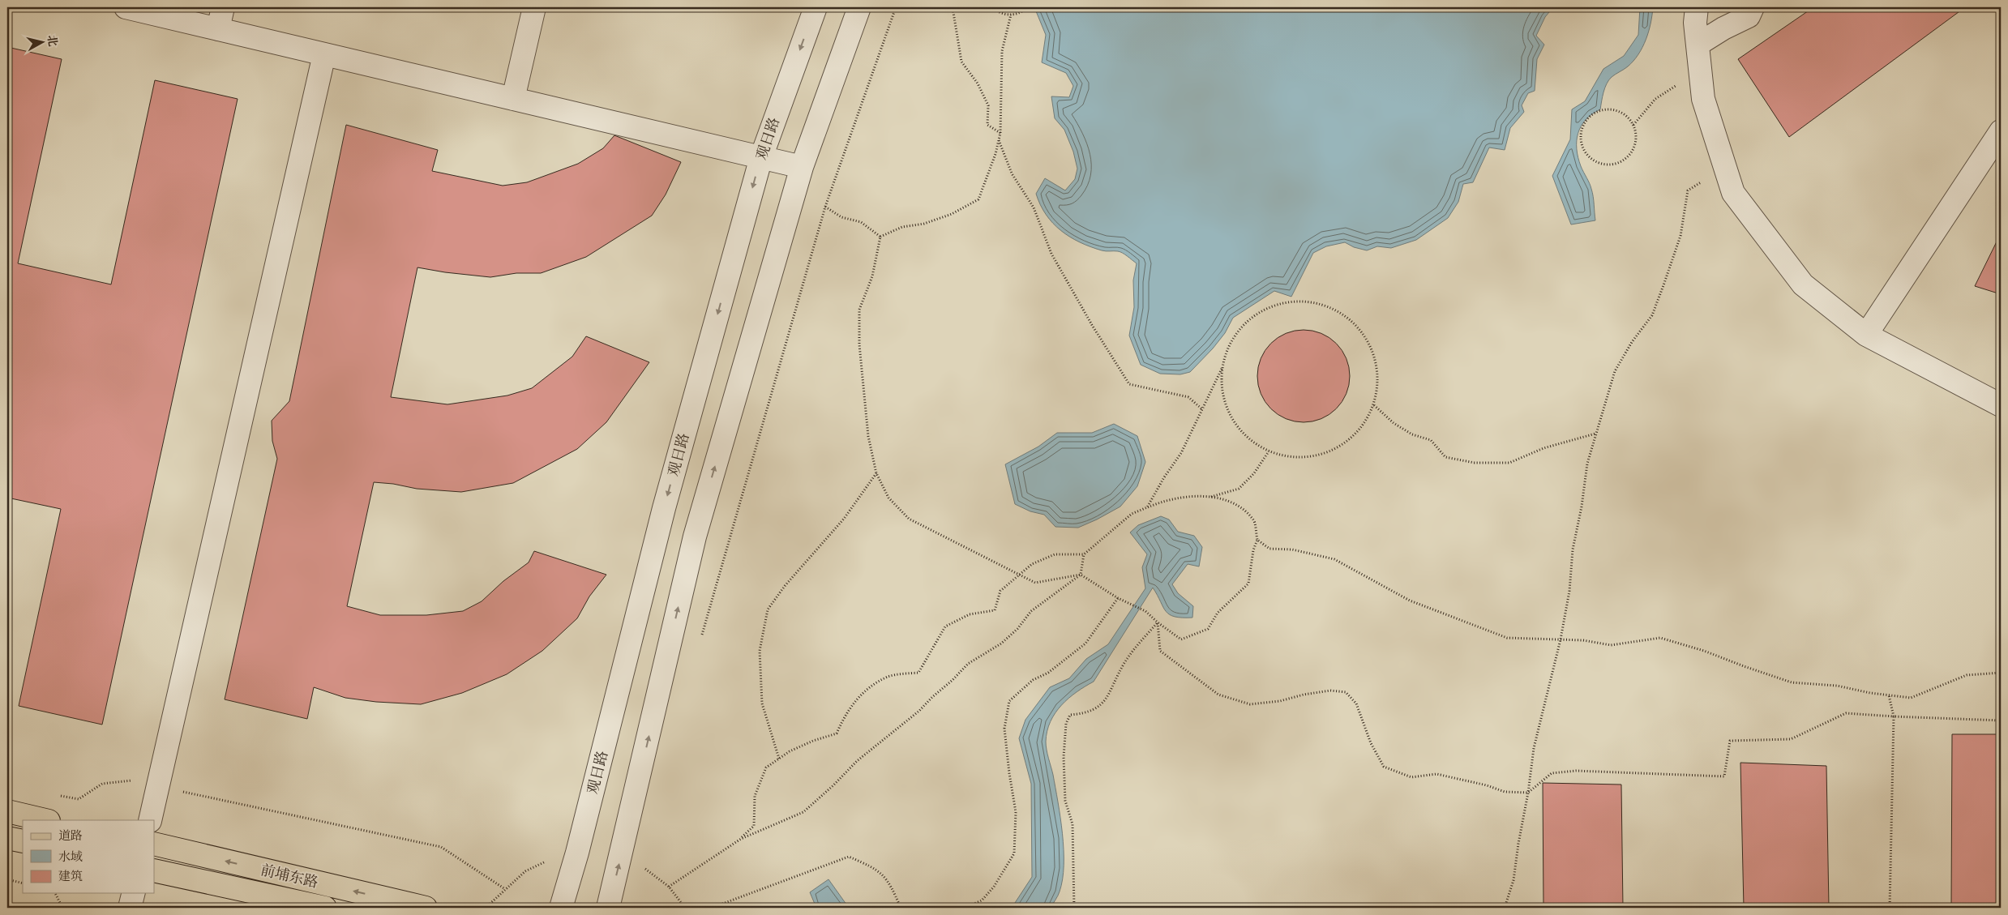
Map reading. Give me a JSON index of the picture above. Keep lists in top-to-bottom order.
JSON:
{
  "streets": {
    "main road": ["前埔东路"],
    "street": ["观日路"]
  },
  "legend": ["道路", "水域", "建筑"],
  "north": "right"
}
